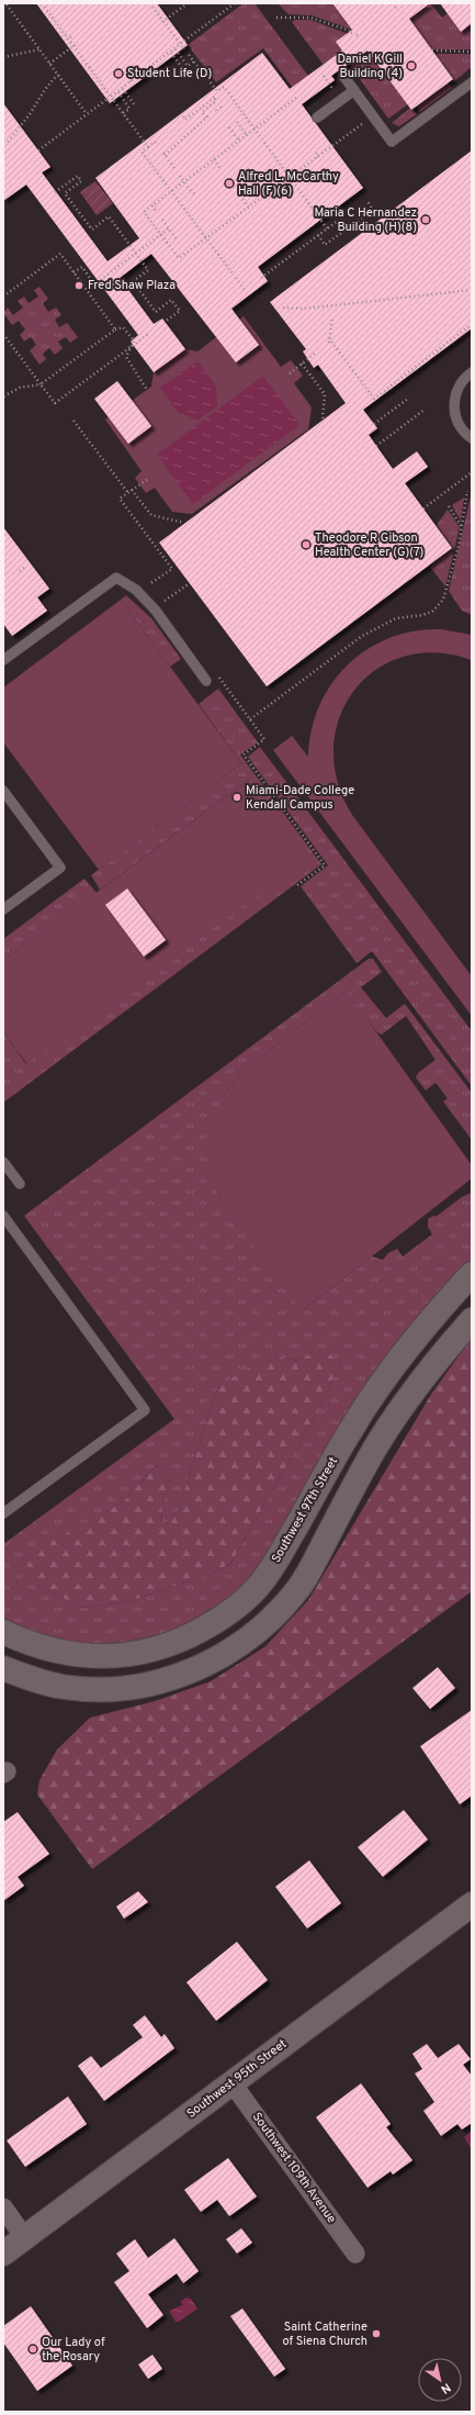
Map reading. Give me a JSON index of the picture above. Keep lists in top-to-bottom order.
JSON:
{
  "streets": {
    "street": ["Southwest 97th Street", "Southwest 95th Street", "Southwest 109th Avenue"]
  },
  "crossings": [
    ["Southwest 95th Street", "Southwest 109th Avenue"]
  ],
  "places": [
    "Daniel K Gill Building (4)",
    "Student Life (D)",
    "Alfred L. McCarthy Hall (F)(6)",
    "Maria C Hernandez Building (H)(8)",
    "Fred Shaw Plaza",
    "Theodore R Gibson Health Center (G)(7)",
    "Miami-Dade College Kendall Campus",
    "Saint Catherine of Siena Church",
    "Our Lady of the Rosary"
  ],
  "north": "bottom right"
}
